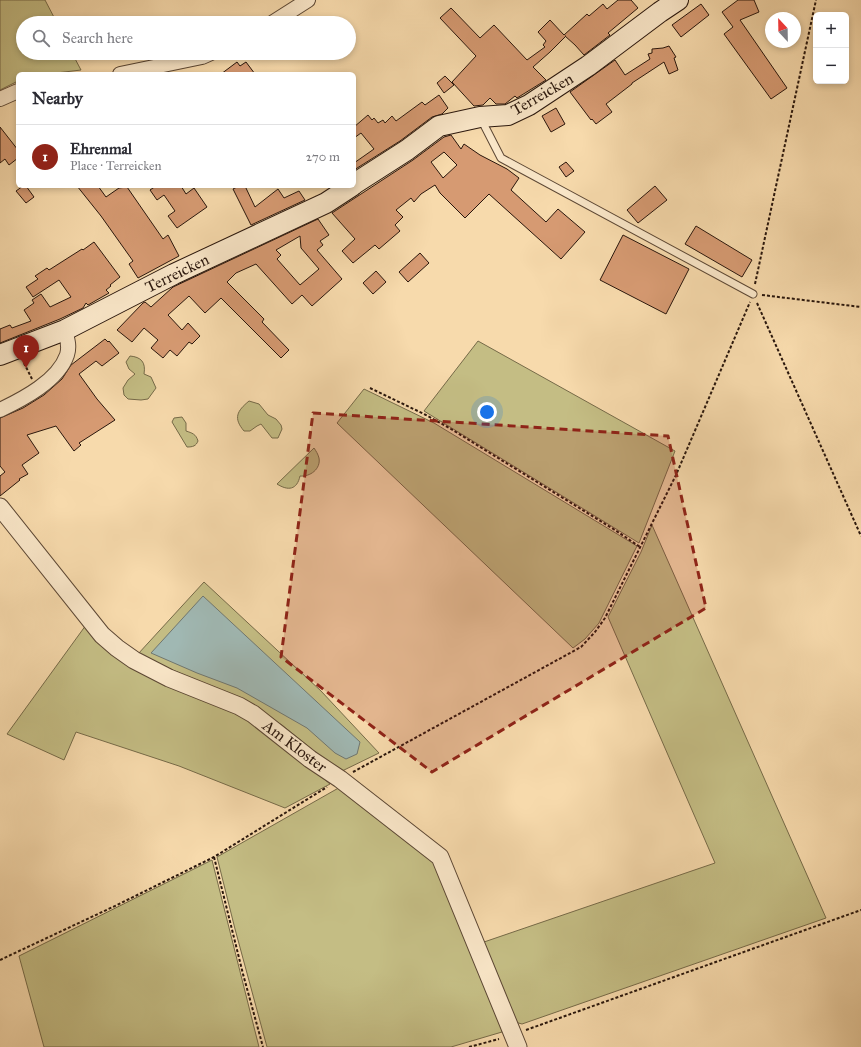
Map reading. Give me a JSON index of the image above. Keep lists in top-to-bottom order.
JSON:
{
  "streets": {
    "main road": ["Terreicken"],
    "street": ["Am Kloster"]
  },
  "north": "top",
  "page": {
    "map_buttons": ["+", "−"],
    "search": "Search here",
    "heading": "Nearby",
    "list": [
      {
        "mark": "1",
        "name": "Ehrenmal",
        "note": "Place · Terreicken",
        "value": "270 m"
      }
    ],
    "pins": "1"
  }
}
